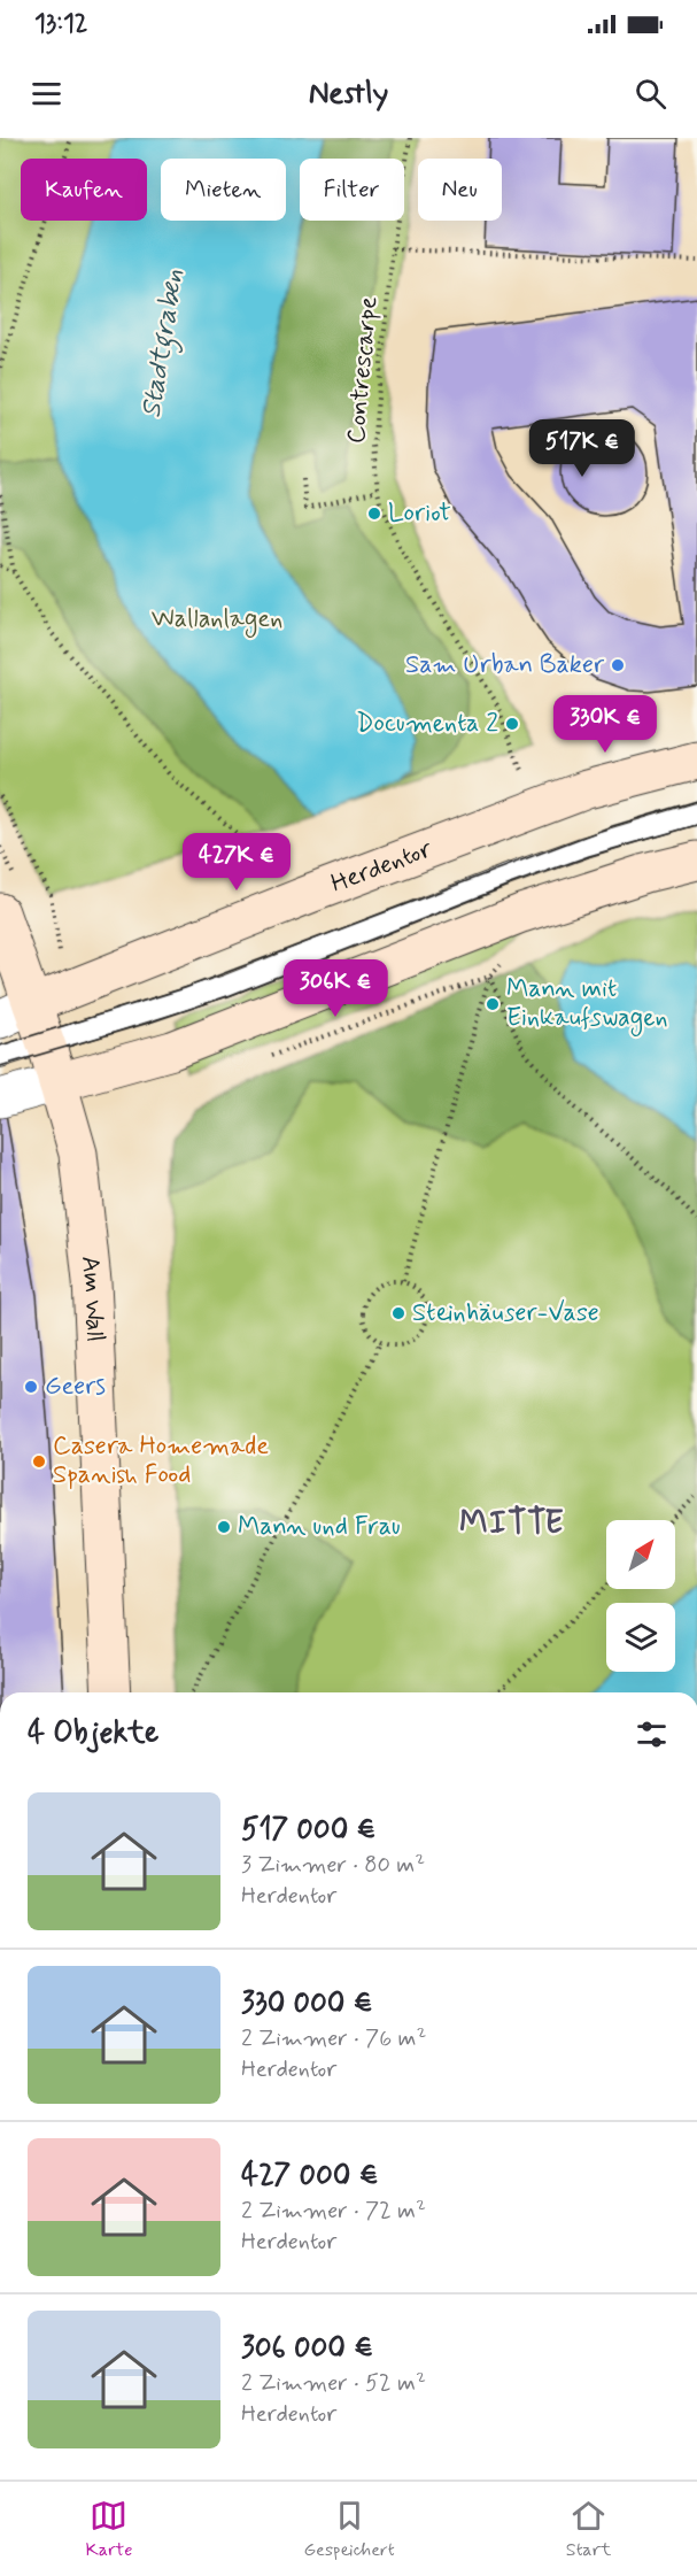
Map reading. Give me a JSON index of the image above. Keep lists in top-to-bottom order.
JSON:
{
  "streets": {
    "main road": ["Herdentor", "Am Wall"],
    "path": ["Contrescarpe"]
  },
  "crossings": [
    ["Contrescarpe", "Herdentor"],
    ["Herdentor", "Am Wall"]
  ],
  "districts": ["MITTE"],
  "water": ["Stadtgraben"],
  "parks": ["Wallanlagen"],
  "places": [
    "Loriot",
    "Sam Urban Baker",
    "Documenta 2",
    "Mann mit Einkaufswagen",
    "Steinhäuser-Vase",
    "Geers",
    "Casera Homemade Spanish Food",
    "Mann und Frau"
  ],
  "north": "top right",
  "page": {
    "status": "13:12",
    "header": "Nestly",
    "chip": [
      "Kaufen",
      "Mieten",
      "Filter",
      "Neu"
    ],
    "price": [
      "517K €",
      "330K €",
      "427K €",
      "306K €"
    ],
    "heading": "4 Objekte",
    "list": [
      {
        "name": "517 000 €",
        "note": "3 Zimmer · 80 m² · Herdentor"
      },
      {
        "name": "330 000 €",
        "note": "2 Zimmer · 76 m² · Herdentor"
      },
      {
        "name": "427 000 €",
        "note": "2 Zimmer · 72 m² · Herdentor"
      },
      {
        "name": "306 000 €",
        "note": "2 Zimmer · 52 m² · Herdentor"
      }
    ],
    "tabs": ["Karte", "Gespeichert", "Start"]
  }
}
